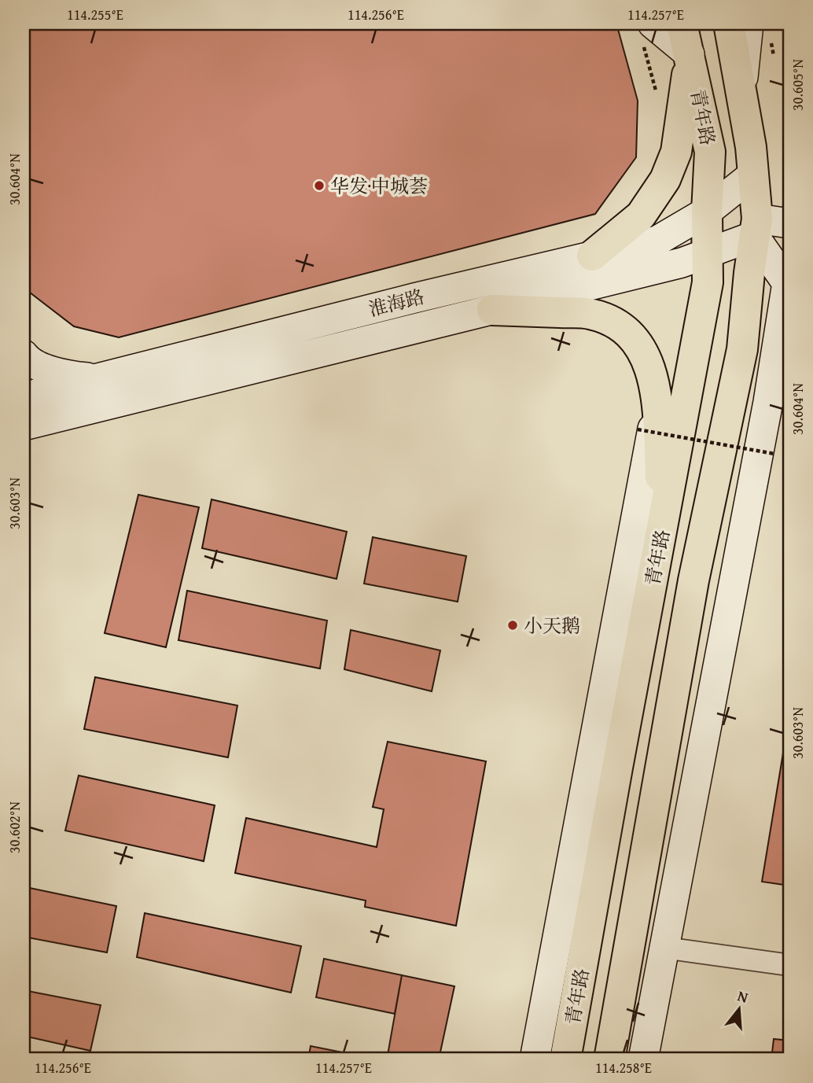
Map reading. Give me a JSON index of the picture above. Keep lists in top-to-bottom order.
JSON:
{
  "streets": {
    "main road": ["青年路", "淮海路"]
  },
  "crossings": [
    ["青年路", "淮海路"]
  ],
  "places": ["华发·中城荟", "小天鹅"],
  "north": "top",
  "coordinates": [
    "114.255°E",
    "114.256°E",
    "114.257°E",
    "30.605°N",
    "30.604°N",
    "30.603°N",
    "30.602°N",
    "114.258°E"
  ]
}
